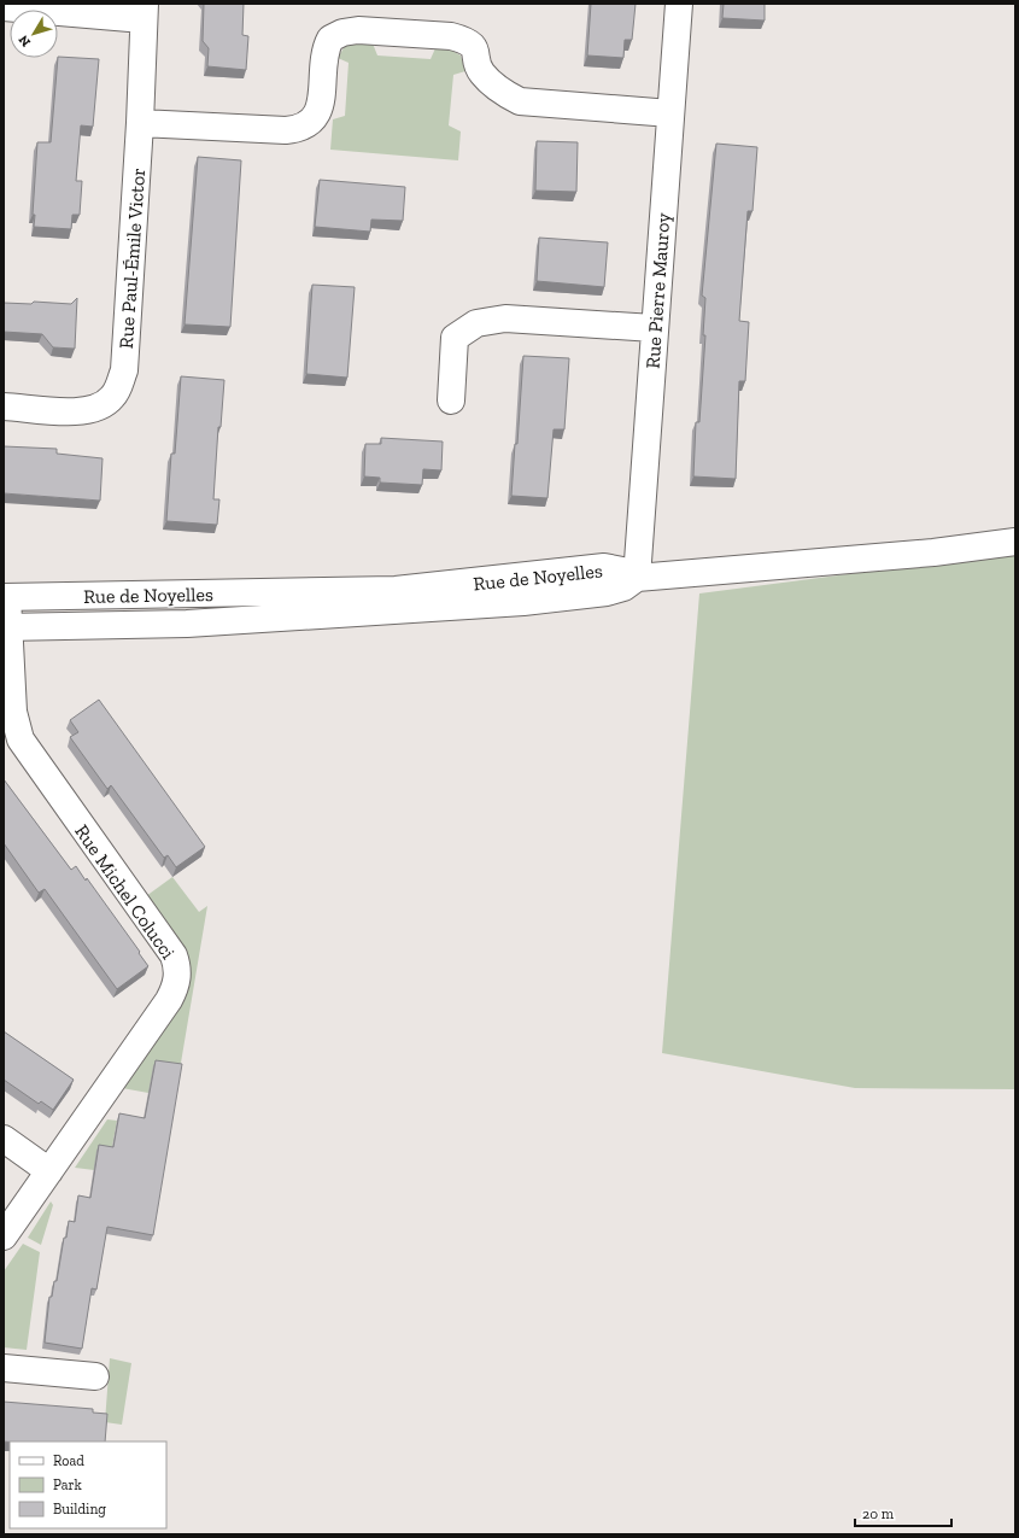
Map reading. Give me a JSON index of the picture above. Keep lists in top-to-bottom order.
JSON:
{
  "streets": {
    "street": [
      "Rue Paul-Émile Victor",
      "Rue Pierre Mauroy",
      "Rue de Noyelles",
      "Rue Michel Colucci"
    ]
  },
  "crossings": [
    ["Rue Pierre Mauroy", "Rue de Noyelles"],
    ["Rue de Noyelles", "Rue Michel Colucci"]
  ],
  "legend": ["Road", "Park", "Building"],
  "scale_bar": "20 m",
  "north": "bottom left"
}
